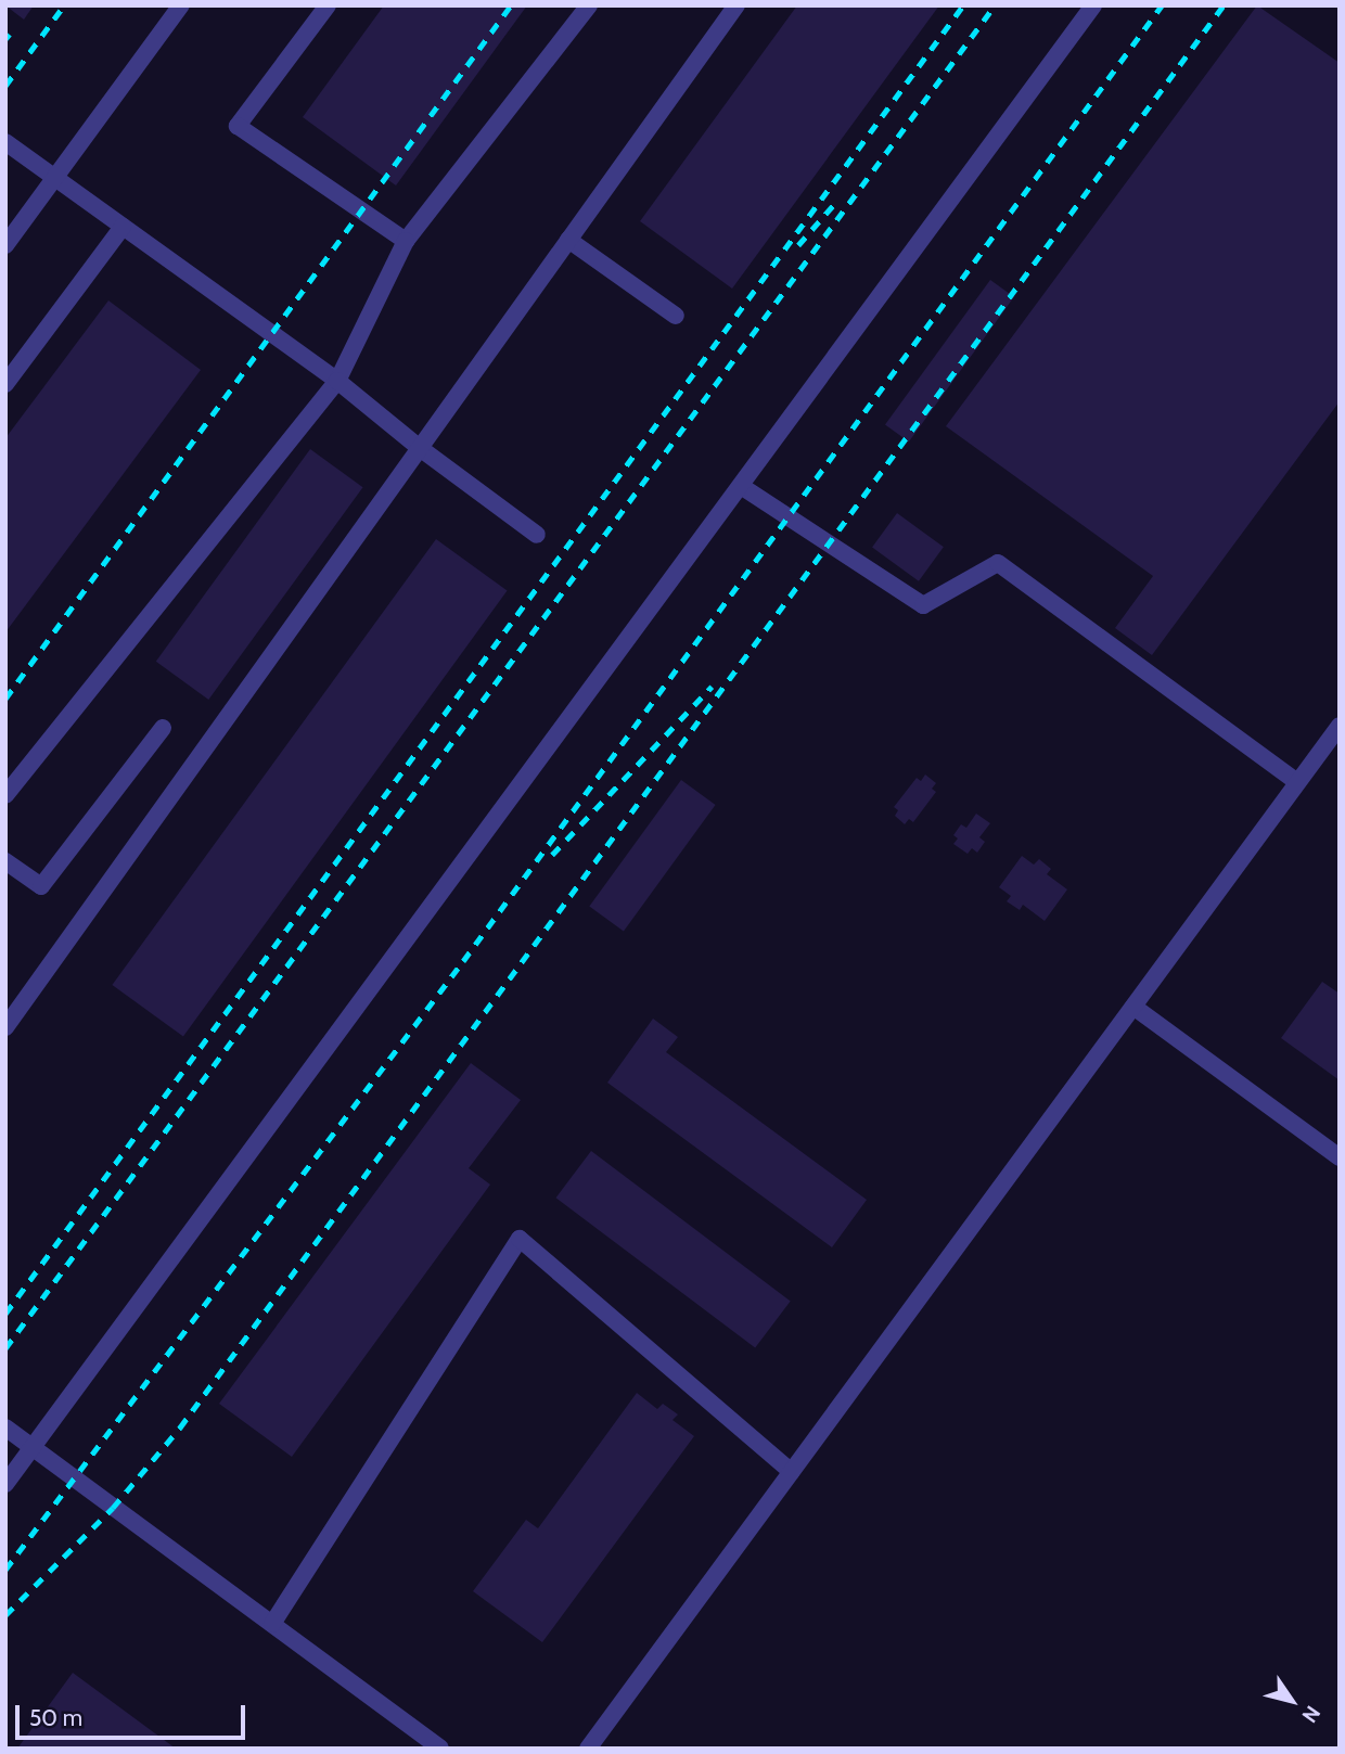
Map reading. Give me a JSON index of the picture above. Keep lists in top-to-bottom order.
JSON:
{
  "scale_bar": "50 m",
  "north": "bottom right"
}
